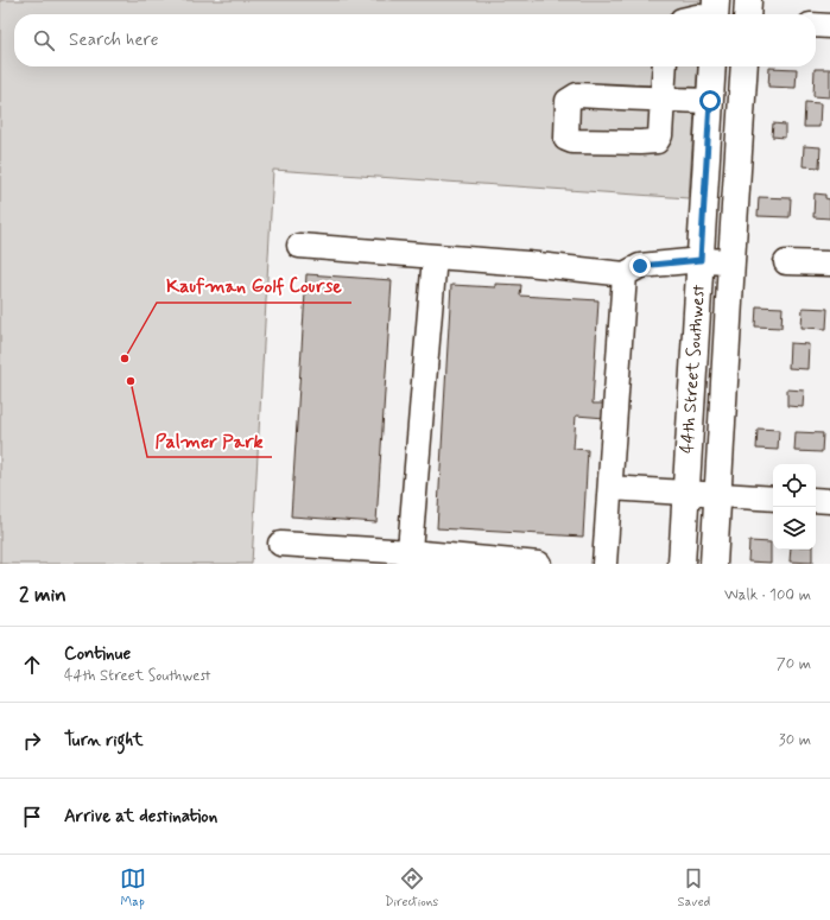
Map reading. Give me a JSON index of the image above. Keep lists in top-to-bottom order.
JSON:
{
  "streets": {
    "main road": ["44th Street Southwest"]
  },
  "places": ["Kaufman Golf Course", "Palmer Park"],
  "page": {
    "search": "Search here",
    "heading": ["2 min", "Walk · 100 m"],
    "list": [
      ["Continue", "44th Street Southwest", "70 m"],
      ["Turn right", "30 m"],
      "Arrive at destination"
    ],
    "nav": ["Map", "Directions", "Saved"]
  }
}
